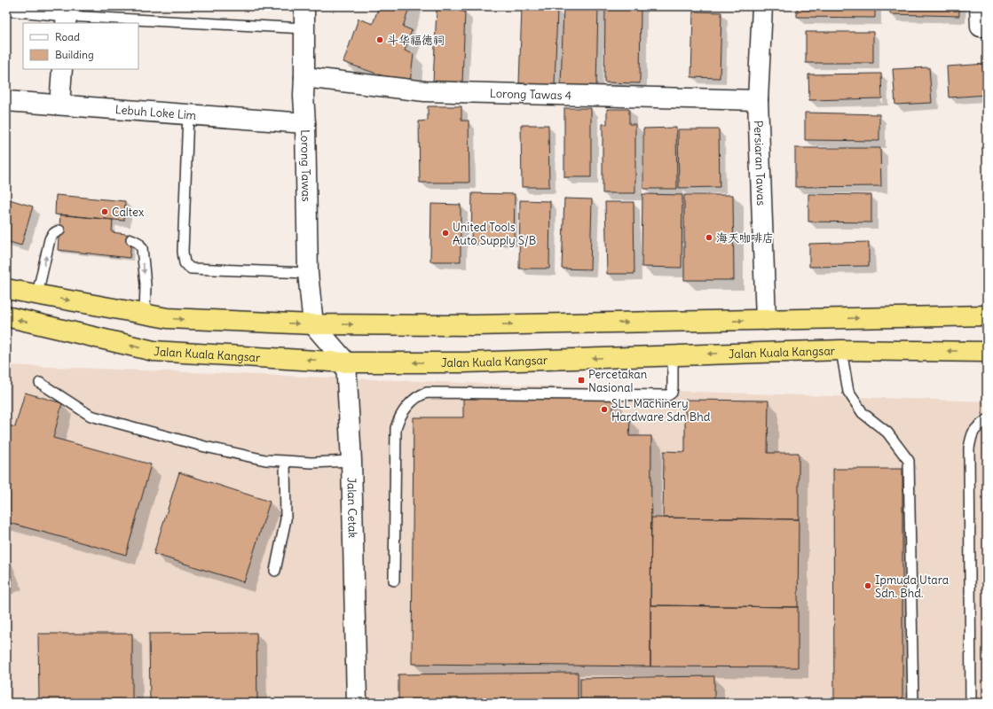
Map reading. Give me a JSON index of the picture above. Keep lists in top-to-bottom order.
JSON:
{
  "streets": {
    "highway": ["Jalan Kuala Kangsar"],
    "street": [
      "Lorong Tawas 4",
      "Lebuh Loke Lim",
      "Persiaran Tawas",
      "Lorong Tawas",
      "Jalan Cetak"
    ]
  },
  "crossings": [
    ["Lorong Tawas 4", "Persiaran Tawas"],
    ["Lorong Tawas 4", "Lorong Tawas"],
    ["Lebuh Loke Lim", "Lorong Tawas"],
    ["Jalan Kuala Kangsar", "Jalan Cetak"]
  ],
  "places": {
    "other": [
      "斗华福德祠",
      "Caltex",
      "United Tools Auto Supply S/B",
      "海天咖啡店",
      "SLL Machinery Hardware Sdn Bhd",
      "Ipmuda Utara Sdn. Bhd."
    ],
    "transit": ["Percetakan Nasional"]
  },
  "legend": ["Road", "Building"]
}
